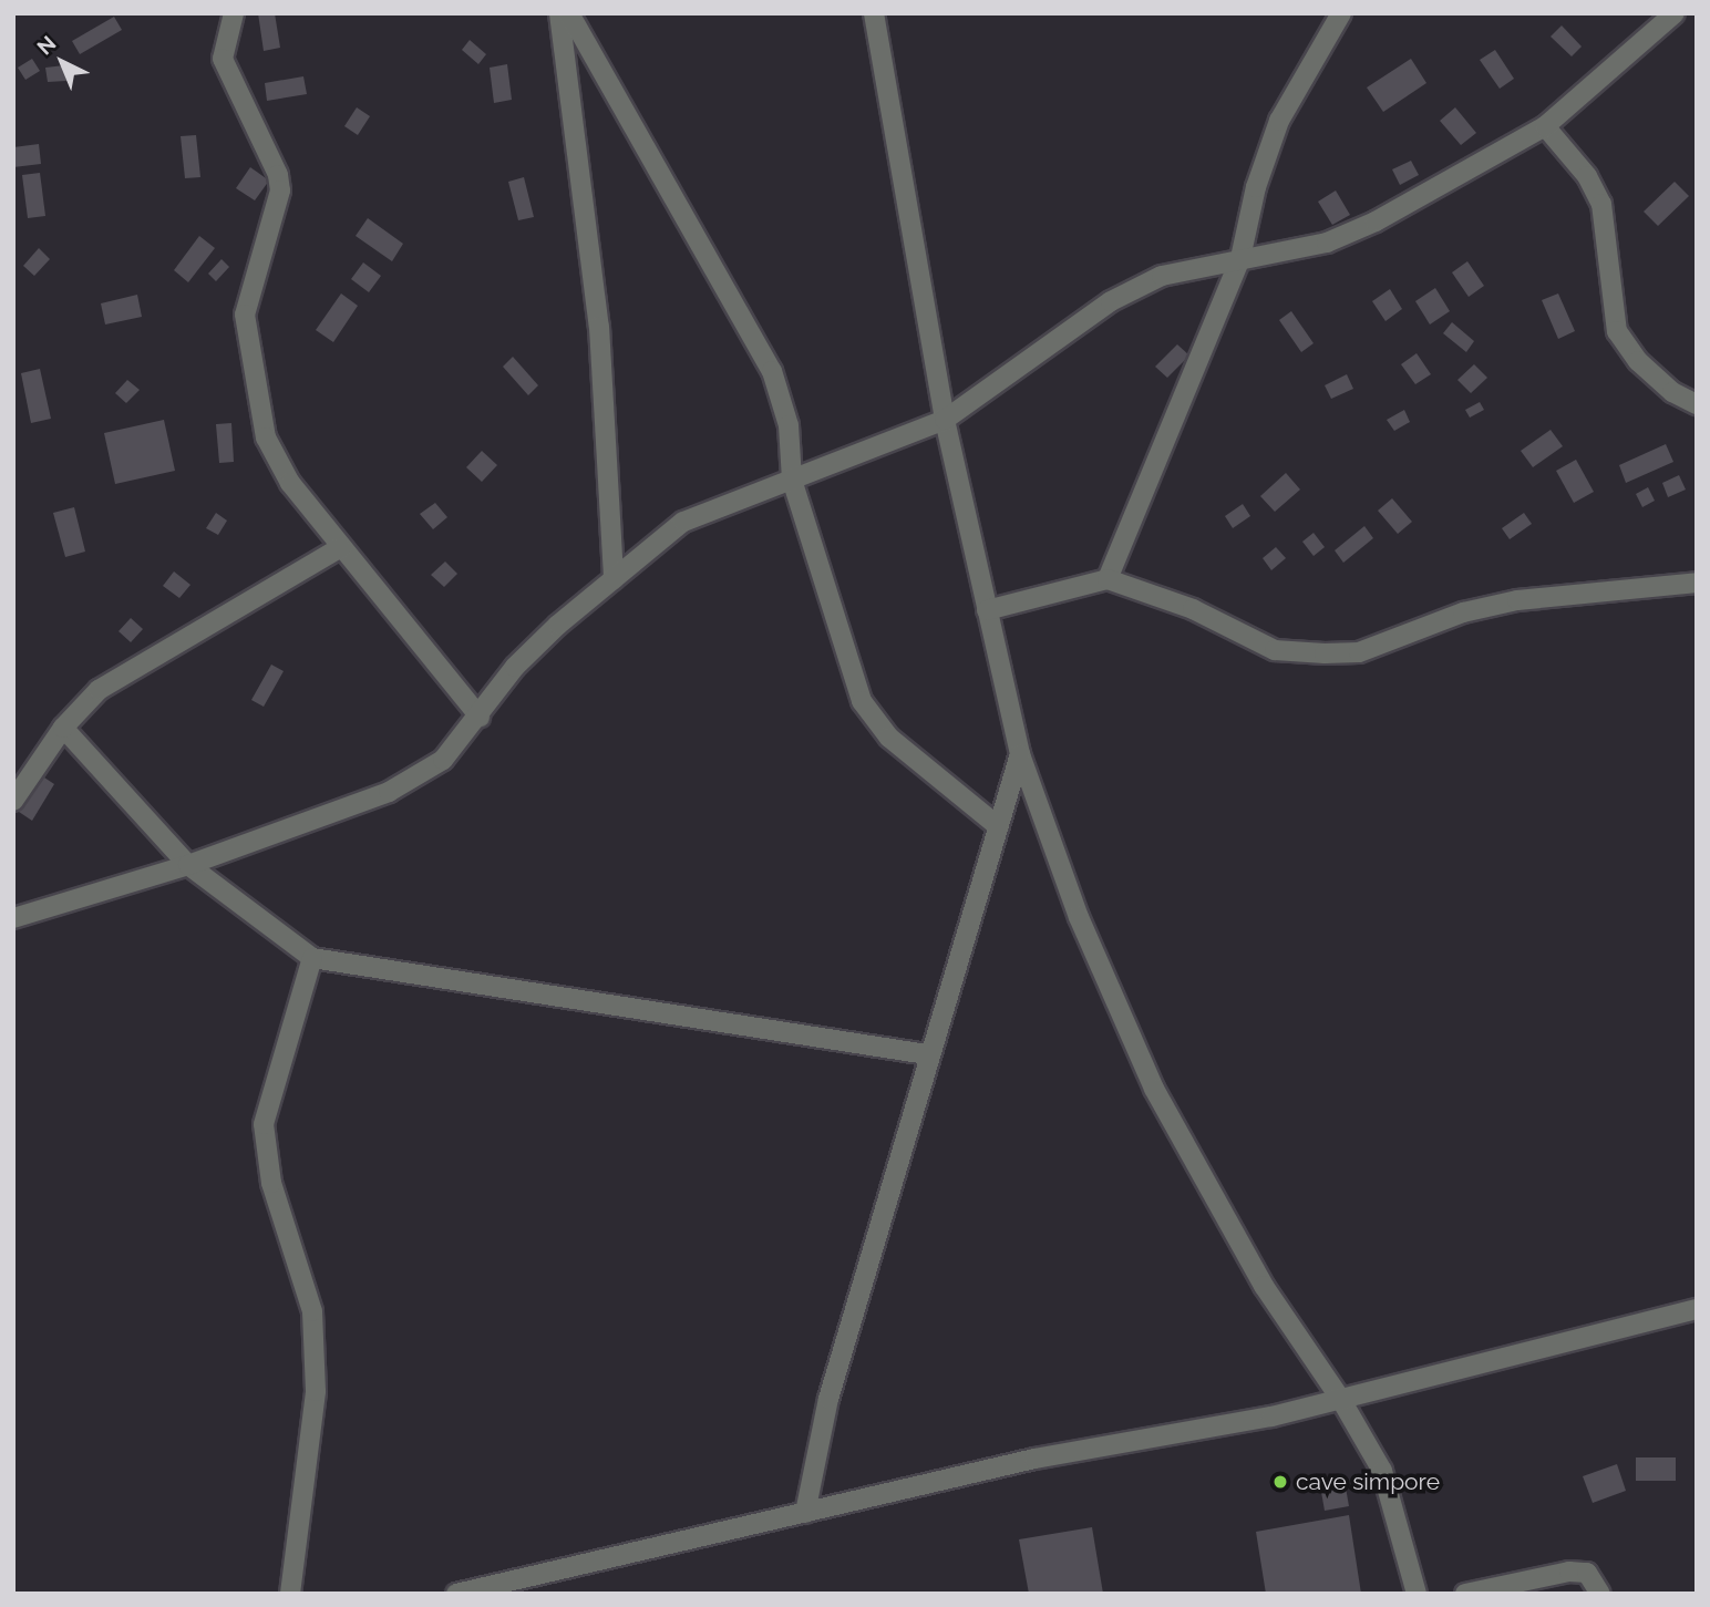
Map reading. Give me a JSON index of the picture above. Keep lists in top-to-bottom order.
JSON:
{
  "places": ["cave simpore"],
  "north": "top left"
}
